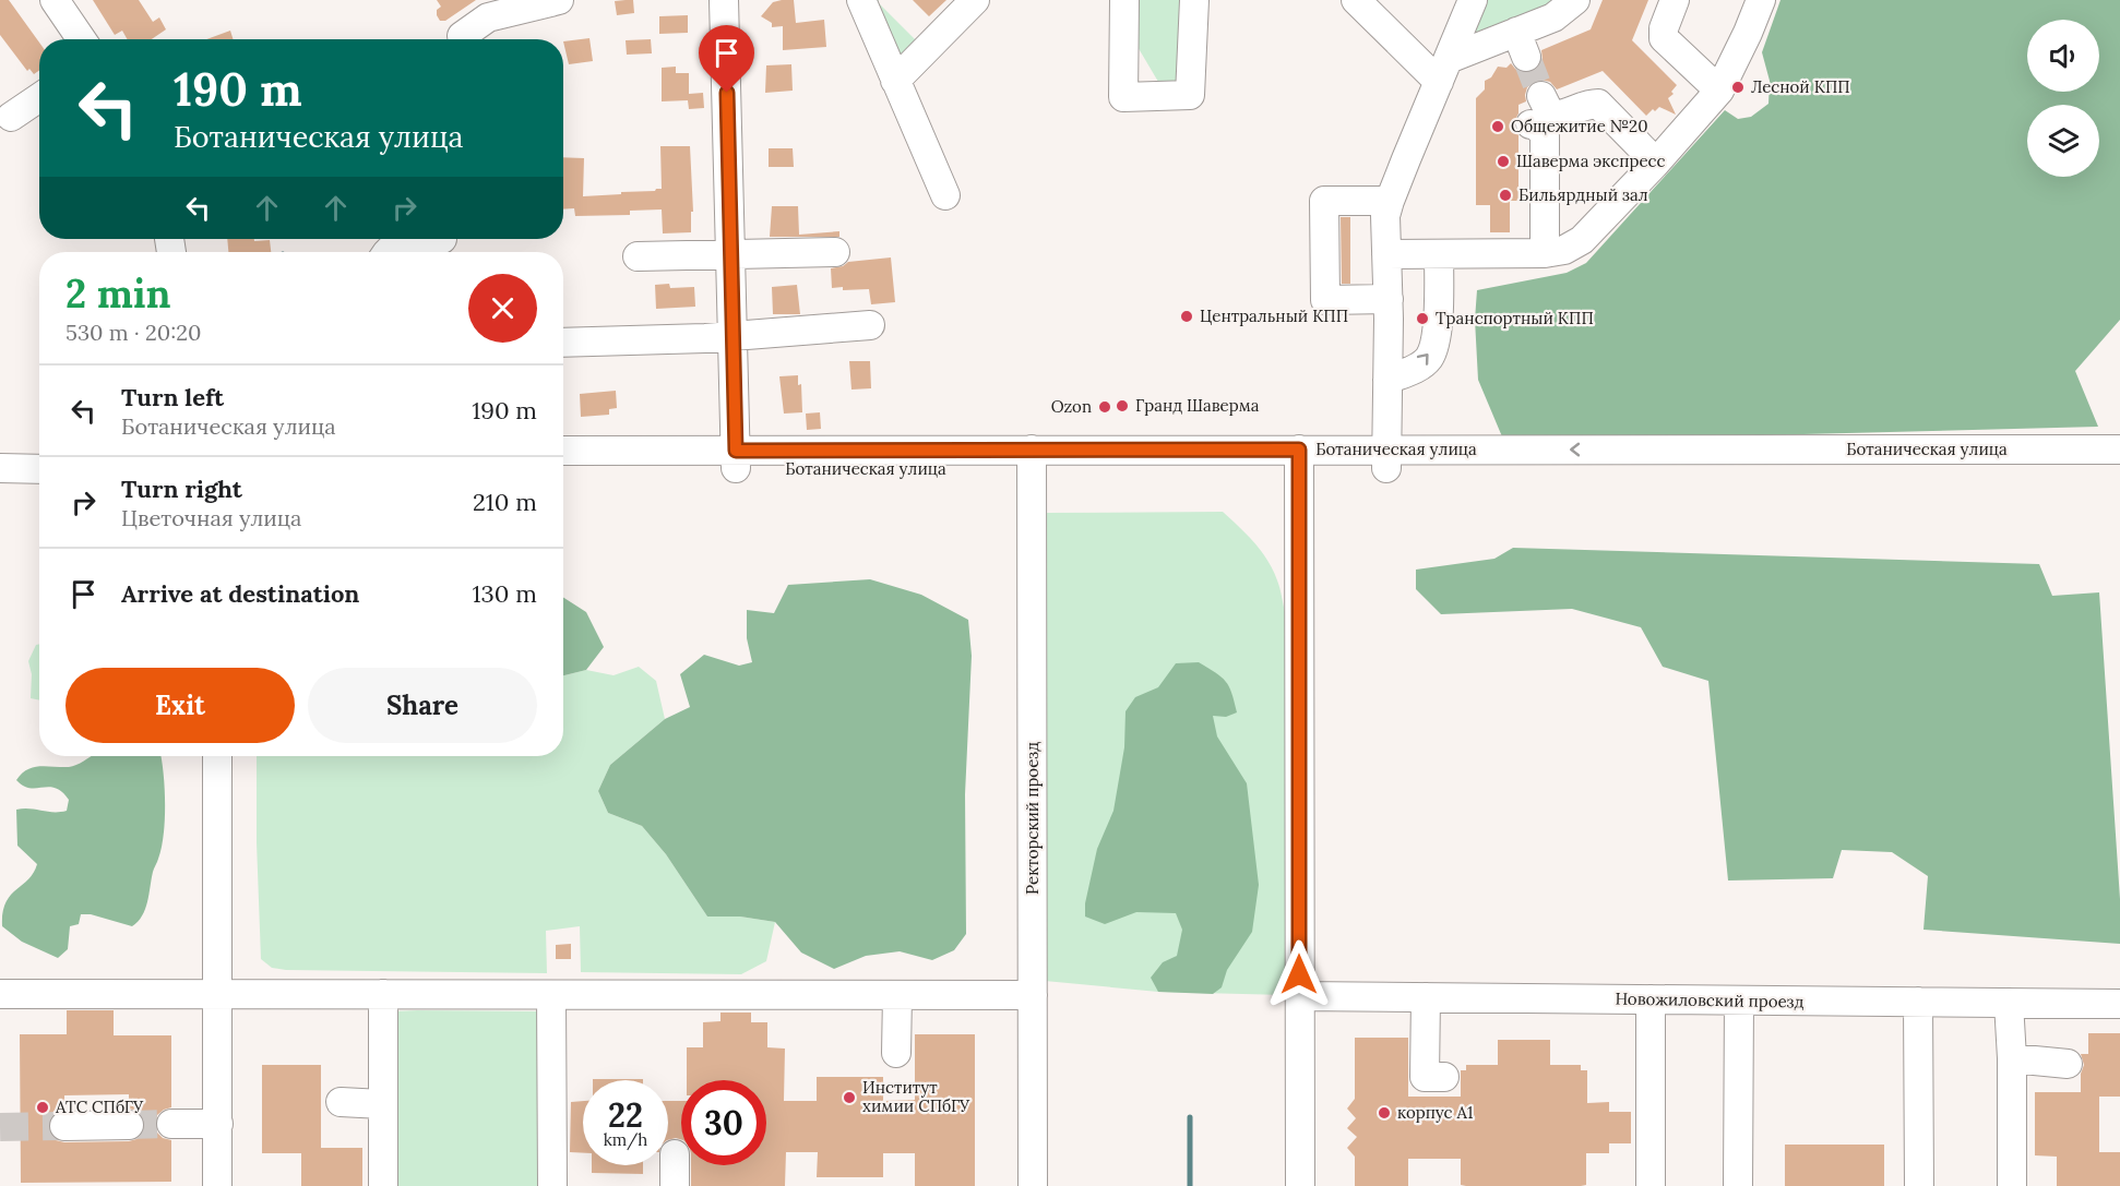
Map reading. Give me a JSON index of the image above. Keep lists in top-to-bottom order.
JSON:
{
  "streets": {
    "street": ["Ботаническая улица", "Ректорский проезд", "Новожиловский проезд"]
  },
  "crossings": [
    ["Ботаническая улица", "Ректорский проезд"]
  ],
  "places": [
    "Лесной КПП",
    "Общежитие №20",
    "Шаверма экспресс",
    "Бильярдный зал",
    "Центральный КПП",
    "Транспортный КПП",
    "Гранд Шаверма",
    "Ozon",
    "Институт химии СПбГУ",
    "АТС СПбГУ",
    "корпус А1"
  ],
  "page": {
    "turn": ["190 m", "Ботаническая улица"],
    "heading": ["2 min", "530 m · 20:20"],
    "list": [
      {
        "name": "Turn left",
        "note": "Ботаническая улица",
        "value": "190 m"
      },
      {
        "name": "Turn right",
        "note": "Цветочная улица",
        "value": "210 m"
      },
      {
        "name": "Arrive at destination",
        "value": "130 m"
      }
    ],
    "buttons": ["Exit", "Share"],
    "speed": "22 km/h",
    "limit": "30"
  }
}
